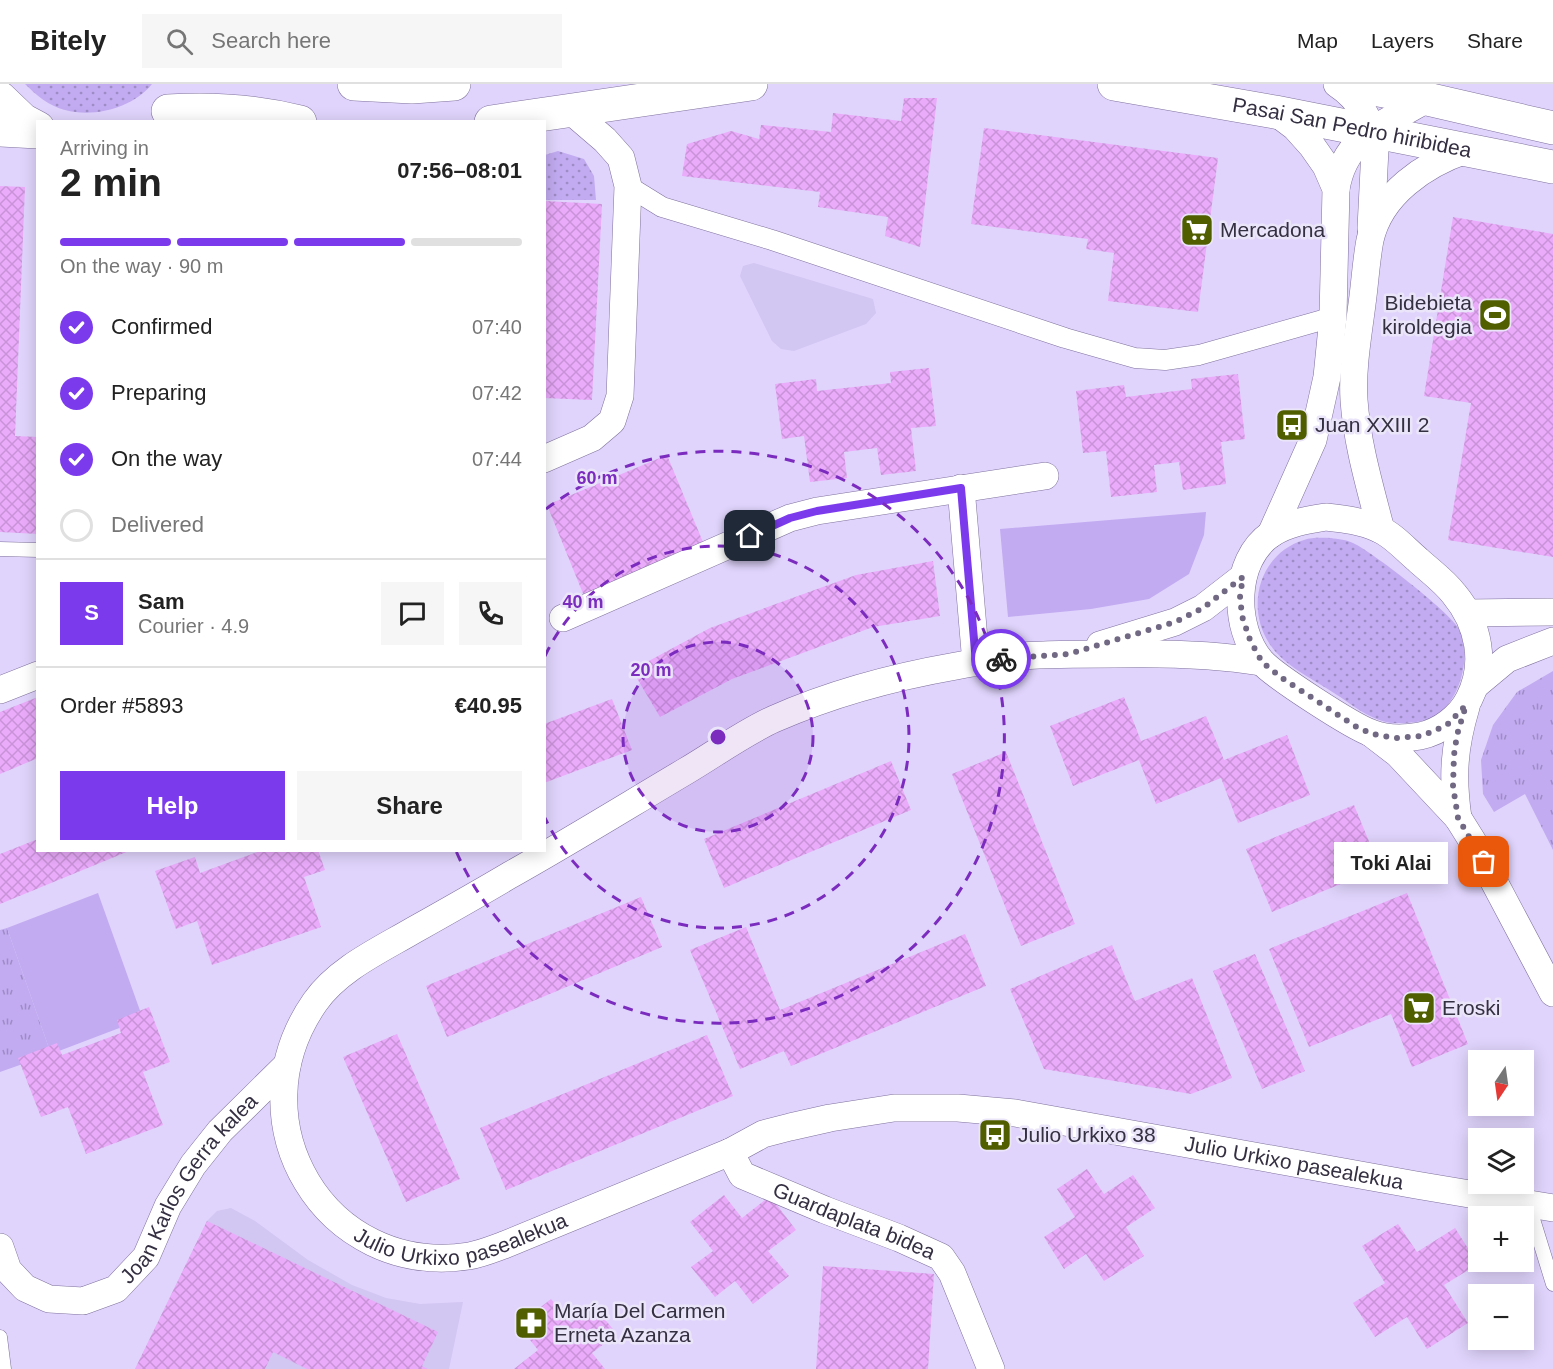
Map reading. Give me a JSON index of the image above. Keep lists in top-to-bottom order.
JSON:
{
  "streets": {
    "main road": ["Pasai San Pedro hiribidea"],
    "street": ["Julio Urkixo pasealekua", "Joan Karlos Gerra kalea", "Guardaplata bidea"]
  },
  "crossings": [
    ["Julio Urkixo pasealekua", "Joan Karlos Gerra kalea"],
    ["Julio Urkixo pasealekua", "Guardaplata bidea"]
  ],
  "places": {
    "supermarket": ["Mercadona", "Eroski"],
    "sports": ["Bidebieta kiroldegia"],
    "bus stop": ["Juan XXIII 2", "Julio Urkixo 38"],
    "other": ["Toki Alai"],
    "pharmacy": ["María Del Carmen Erneta Azanza"]
  },
  "north": "bottom",
  "page": {
    "header": "Bitely",
    "search": "Search here",
    "nav": ["Map", "Layers", "Share"],
    "heading": ["2 min", "Arriving in", "07:56–08:01"],
    "panel": [
      "Sam",
      "Courier · 4.9",
      "Order #5893",
      "€40.95"
    ],
    "bar": "On the way · 90 m",
    "list": [
      ["Confirmed", "07:40"],
      ["Preparing", "07:42"],
      ["On the way", "07:44"],
      "Delivered"
    ],
    "round": "S",
    "buttons": ["Help", "Share"],
    "bubble": "Toki Alai",
    "map_buttons": ["+", "−"]
  },
  "rings": ["60 m", "40 m", "20 m"]
}
